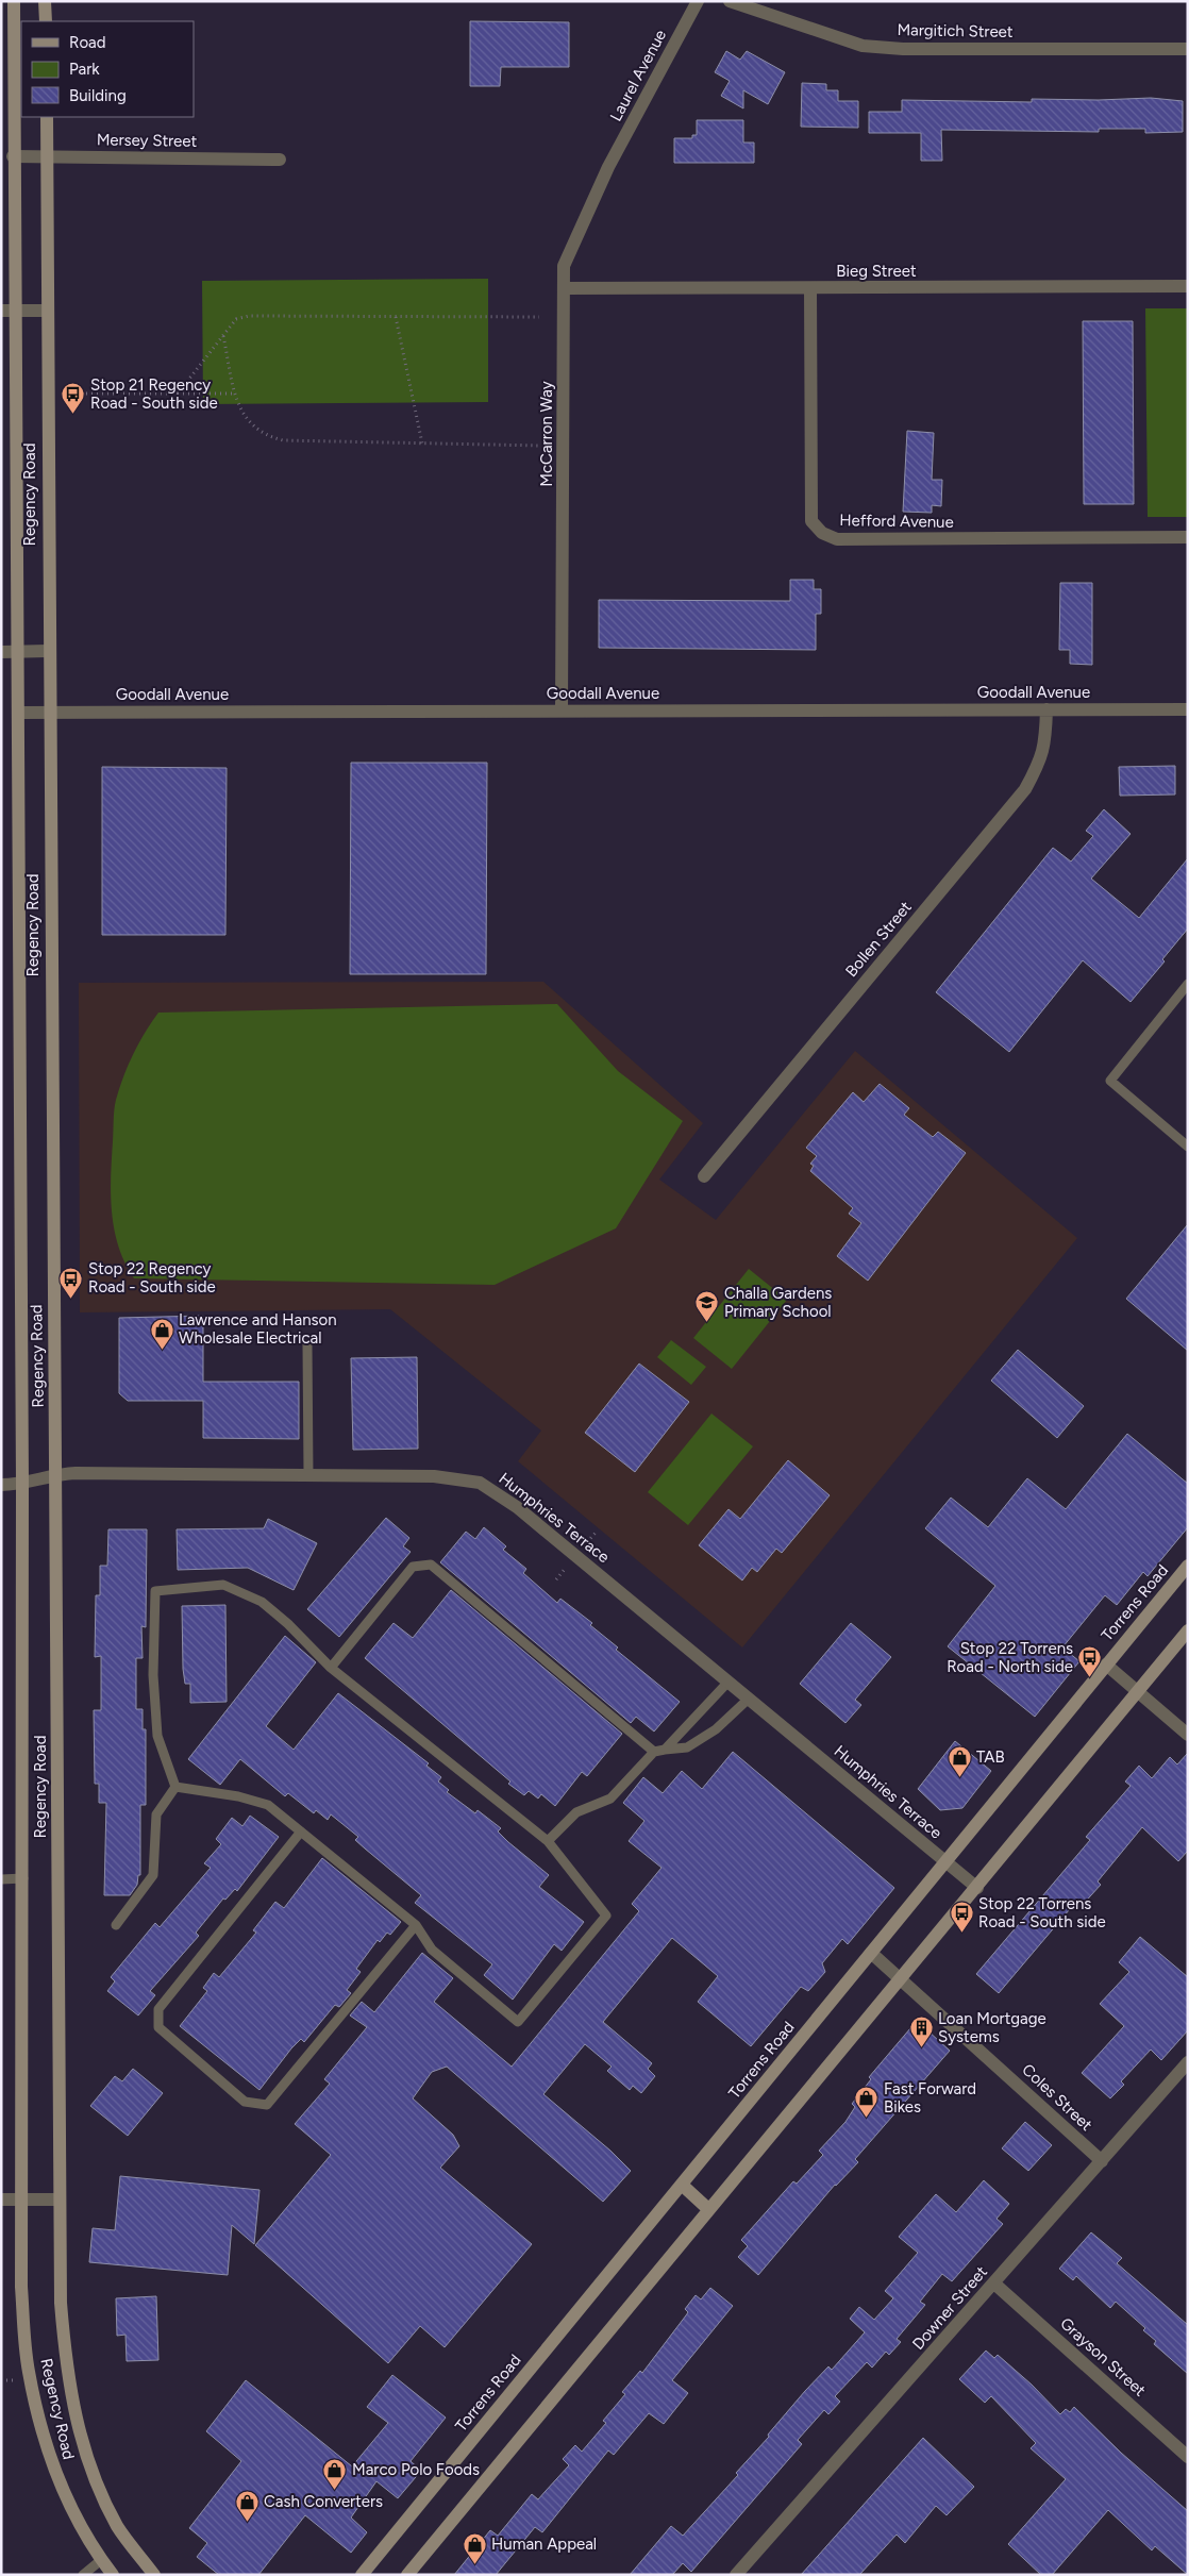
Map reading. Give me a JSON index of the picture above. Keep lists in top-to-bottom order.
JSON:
{
  "streets": {
    "main road": ["Regency Road", "Torrens Road"],
    "street": [
      "Margitich Street",
      "Laurel Avenue",
      "Mersey Street",
      "Bieg Street",
      "McCarron Way",
      "Hefford Avenue",
      "Goodall Avenue",
      "Bollen Street",
      "Humphries Terrace",
      "Coles Street",
      "Downer Street",
      "Grayson Street"
    ]
  },
  "crossings": [
    ["Laurel Avenue", "McCarron Way"],
    ["Mersey Street", "Regency Road"],
    ["Bieg Street", "McCarron Way"],
    ["Bieg Street", "Hefford Avenue"],
    ["McCarron Way", "Goodall Avenue"],
    ["Regency Road", "Goodall Avenue"],
    ["Regency Road", "Humphries Terrace"],
    ["Goodall Avenue", "Bollen Street"],
    ["Humphries Terrace", "Torrens Road"],
    ["Torrens Road", "Coles Street"],
    ["Coles Street", "Downer Street"],
    ["Downer Street", "Grayson Street"]
  ],
  "places": {
    "bus stop": [
      "Stop 21 Regency Road - South side",
      "Stop 22 Regency Road - South side",
      "Stop 22 Torrens Road - North side",
      "Stop 22 Torrens Road - South side"
    ],
    "school or university": ["Challa Gardens Primary School"],
    "shop": [
      "Lawrence and Hanson Wholesale Electrical",
      "TAB",
      "Fast Forward Bikes",
      "Marco Polo Foods",
      "Cash Converters",
      "Human Appeal"
    ],
    "building": ["Loan Mortgage Systems"]
  },
  "legend": ["Road", "Park", "Building"]
}
